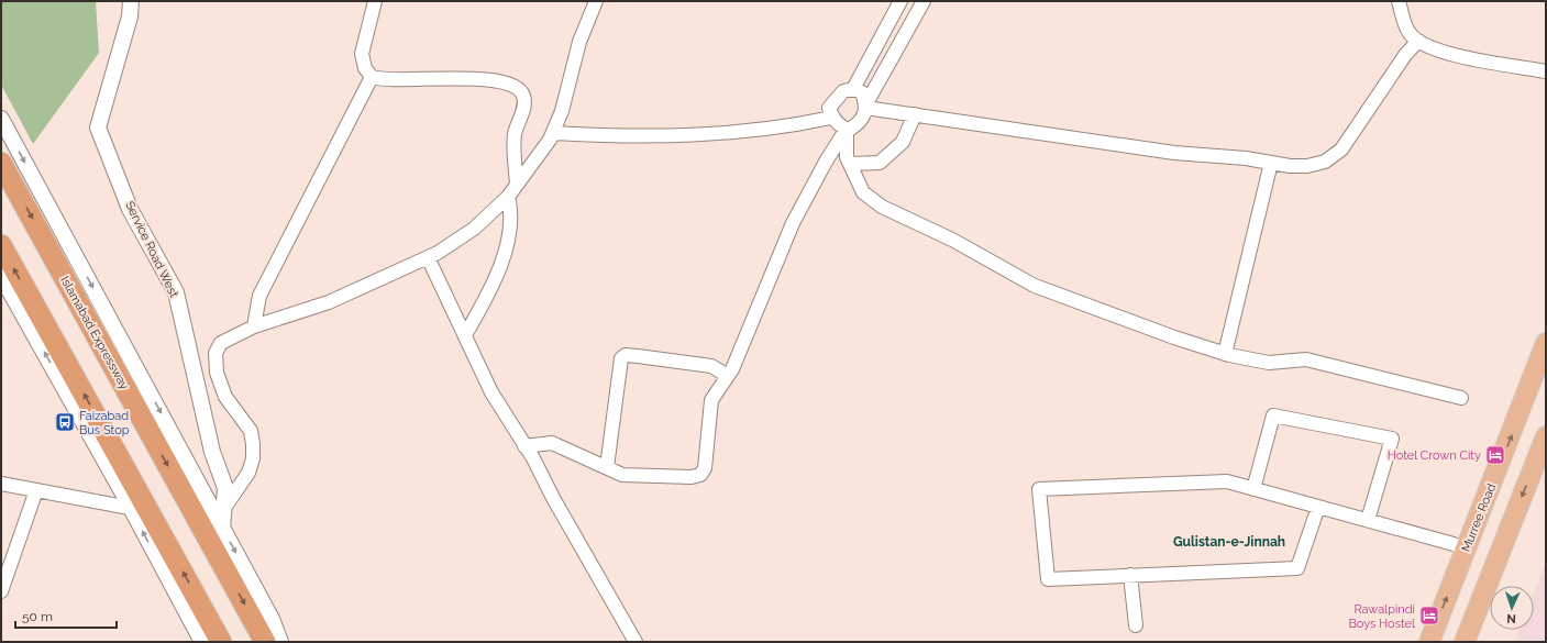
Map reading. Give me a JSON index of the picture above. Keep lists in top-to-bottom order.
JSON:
{
  "streets": {
    "highway": ["Islamabad Expressway"],
    "main road": ["Murree Road"],
    "street": ["Service Road West"]
  },
  "districts": ["Gulistan-e-Jinnah"],
  "places": {
    "bus stop": ["Faizabad Bus Stop"],
    "hotel": ["Hotel Crown City", "Rawalpindi Boys Hostel"]
  },
  "scale_bar": "50 m",
  "north": "bottom"
}
